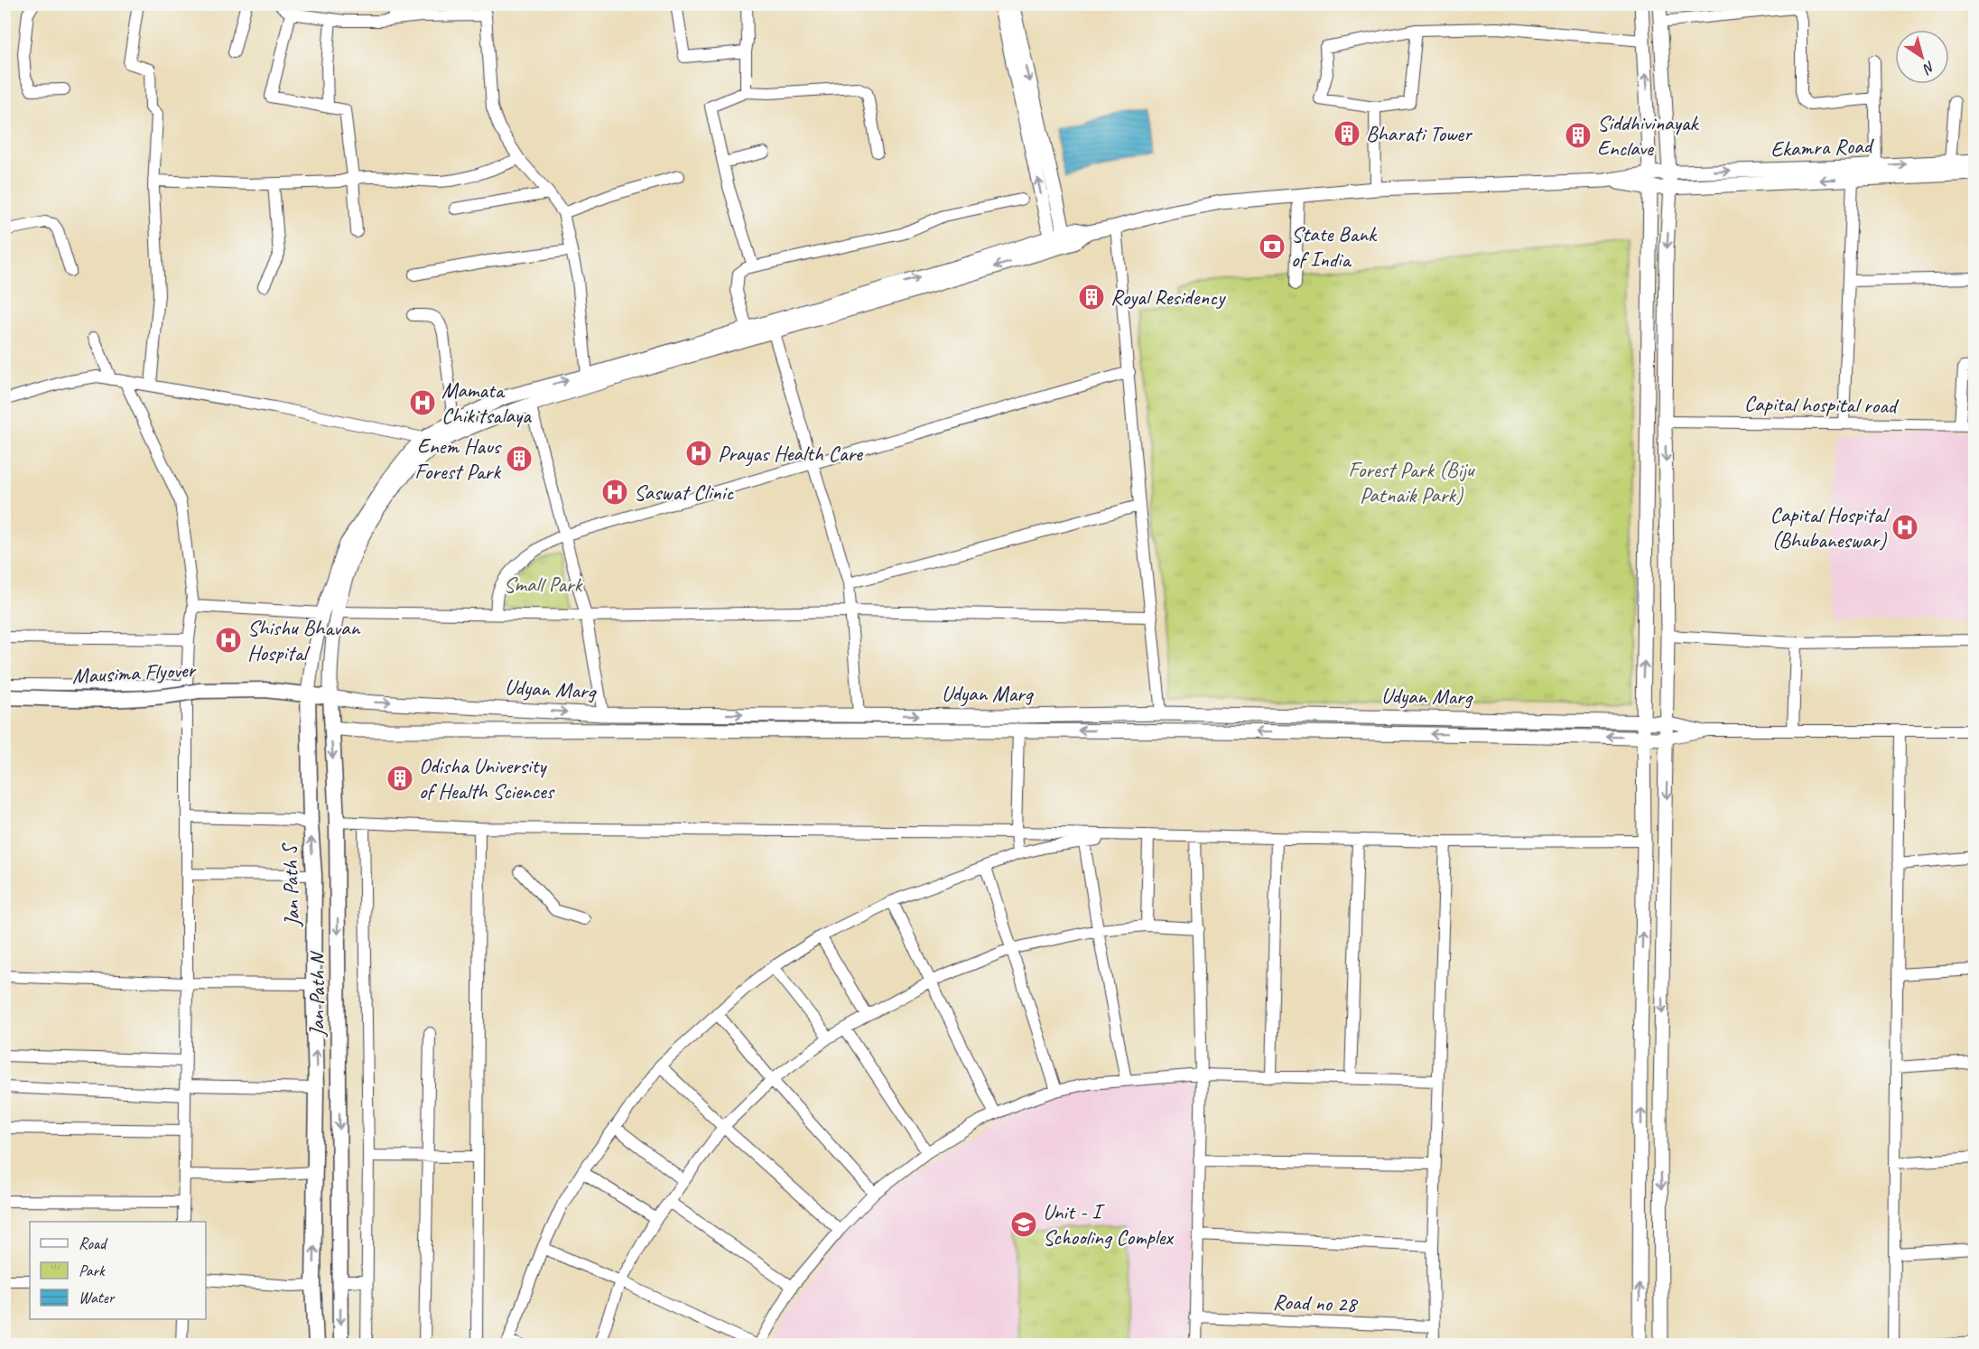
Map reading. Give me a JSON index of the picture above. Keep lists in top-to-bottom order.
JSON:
{
  "streets": {
    "main road": [
      "Mausima Flyover",
      "Udyan Marg",
      "Jan Path S",
      "Jan Path N"
    ],
    "street": ["Ekamra Road", "Capital hospital road", "Road no 28"]
  },
  "crossings": [
    ["Mausima Flyover", "Udyan Marg"],
    ["Mausima Flyover", "Jan Path S"],
    ["Udyan Marg", "Jan Path S"],
    ["Udyan Marg", "Jan Path N"],
    ["Jan Path S", "Jan Path N"]
  ],
  "parks": ["Forest Park (Biju Patnaik Park)", "Small Park"],
  "places": {
    "building": [
      "Bharati Tower",
      "Siddhivinayak Enclave",
      "Royal Residency",
      "Enem Haus Forest Park",
      "Odisha University of Health Sciences"
    ],
    "bank": ["State Bank of India"],
    "hospital": [
      "Mamata Chikitsalaya",
      "Prayas Health Care",
      "Saswat Clinic",
      "Capital Hospital (Bhubaneswar)",
      "Shishu Bhavan Hospital"
    ],
    "school or university": ["Unit - I Schooling Complex"]
  },
  "legend": ["Road", "Park", "Water"],
  "north": "bottom right"
}
